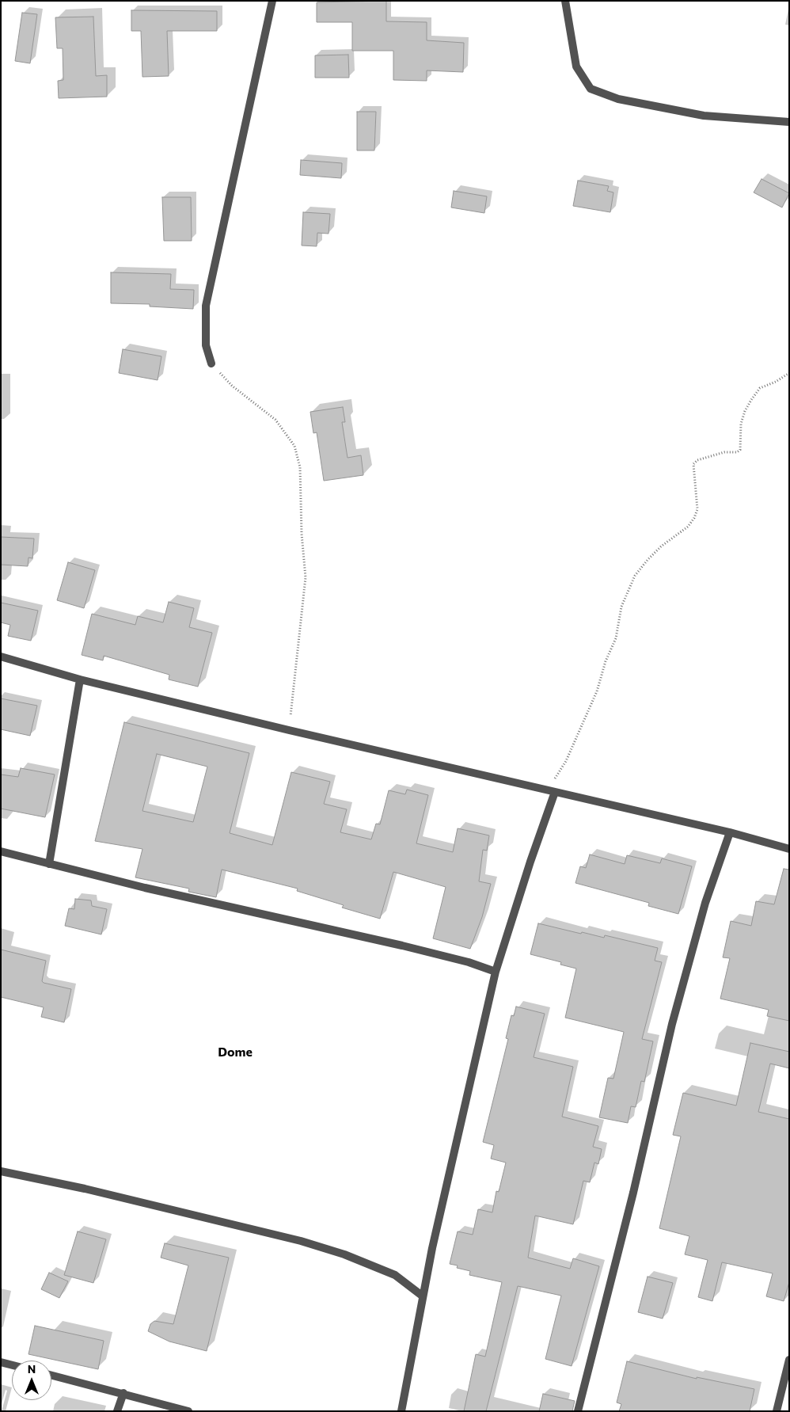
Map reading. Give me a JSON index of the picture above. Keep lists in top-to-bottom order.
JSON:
{
  "districts": ["Dome"],
  "north": "top"
}
